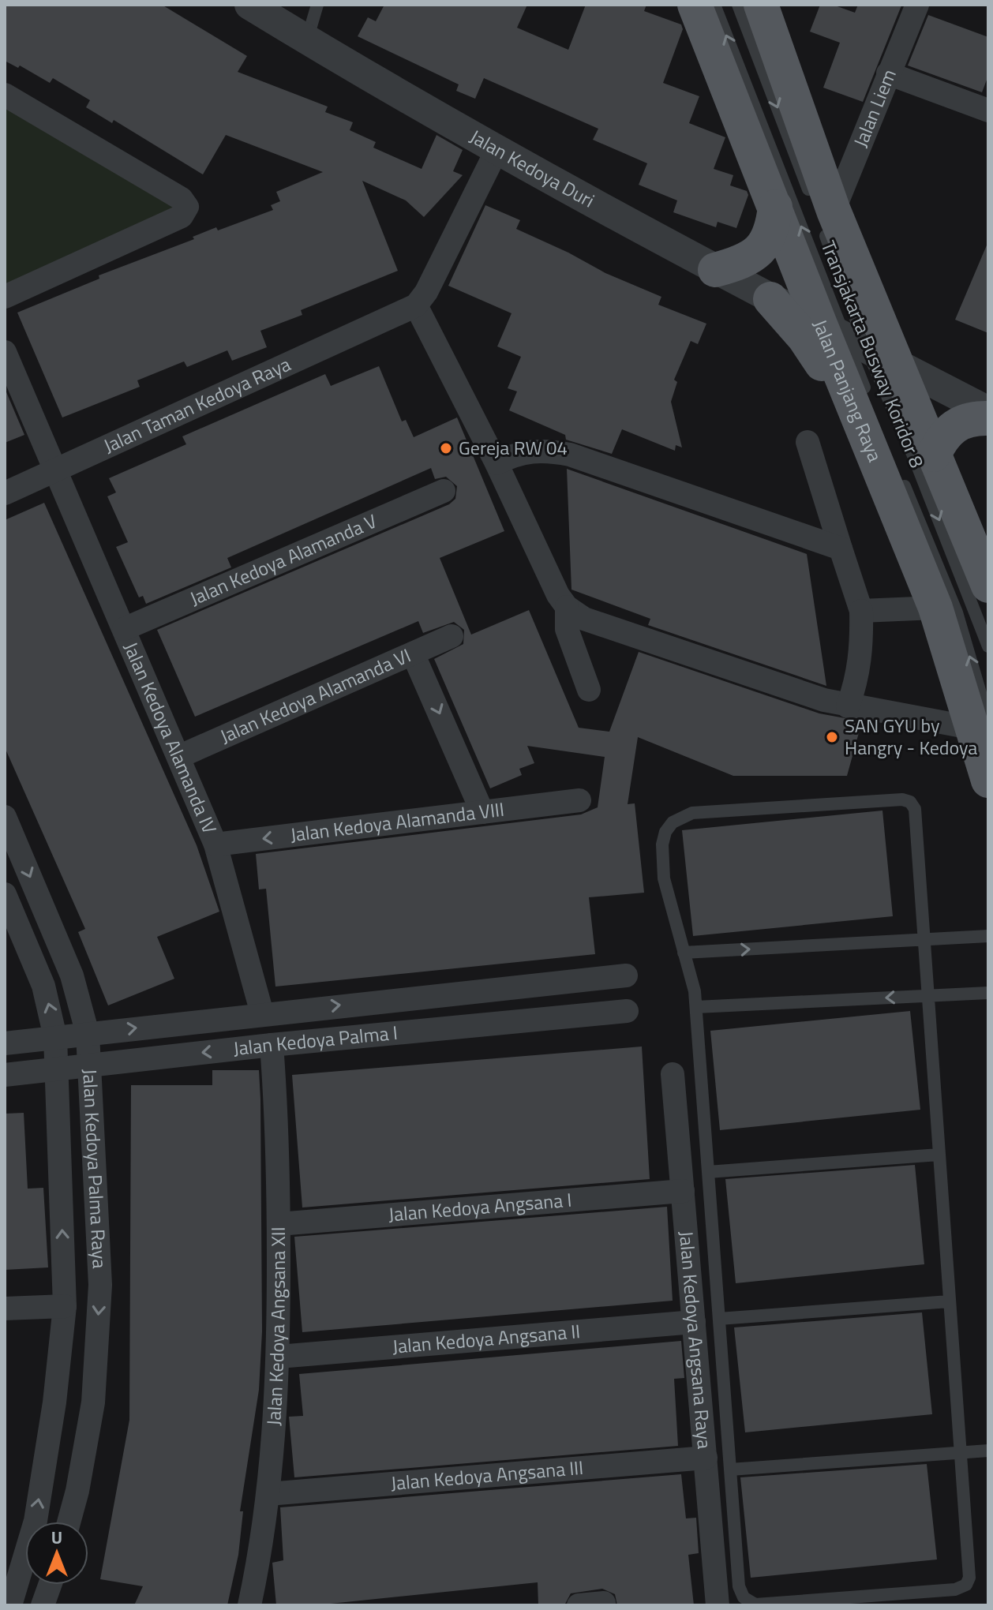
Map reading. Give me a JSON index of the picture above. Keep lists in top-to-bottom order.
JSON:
{
  "streets": {
    "main road": ["Jalan Panjang Raya"],
    "street": [
      "Jalan Liem",
      "Jalan Kedoya Duri",
      "Jalan Taman Kedoya Raya",
      "Jalan Kedoya Alamanda V",
      "Jalan Kedoya Alamanda VI",
      "Jalan Kedoya Alamanda IV",
      "Jalan Kedoya Alamanda VIII",
      "Jalan Kedoya Palma I",
      "Jalan Kedoya Palma Raya",
      "Jalan Kedoya Angsana I",
      "Jalan Kedoya Angsana XII",
      "Jalan Kedoya Angsana II",
      "Jalan Kedoya Angsana Raya",
      "Jalan Kedoya Angsana III"
    ],
    "lane": ["Transjakarta Busway Koridor 8"]
  },
  "crossings": [
    ["Jalan Liem", "Jalan Panjang Raya"],
    ["Jalan Kedoya Duri", "Transjakarta Busway Koridor 8"],
    ["Jalan Kedoya Duri", "Jalan Panjang Raya"],
    ["Transjakarta Busway Koridor 8", "Jalan Panjang Raya"],
    ["Jalan Taman Kedoya Raya", "Jalan Kedoya Alamanda IV"],
    ["Jalan Kedoya Alamanda V", "Jalan Kedoya Alamanda IV"],
    ["Jalan Kedoya Alamanda VI", "Jalan Kedoya Alamanda IV"],
    ["Jalan Kedoya Alamanda IV", "Jalan Kedoya Alamanda VIII"],
    ["Jalan Kedoya Alamanda IV", "Jalan Kedoya Palma I"],
    ["Jalan Kedoya Palma I", "Jalan Kedoya Palma Raya"],
    ["Jalan Kedoya Palma I", "Jalan Kedoya Angsana XII"],
    ["Jalan Kedoya Angsana I", "Jalan Kedoya Angsana XII"],
    ["Jalan Kedoya Angsana I", "Jalan Kedoya Angsana Raya"],
    ["Jalan Kedoya Angsana XII", "Jalan Kedoya Angsana II"],
    ["Jalan Kedoya Angsana XII", "Jalan Kedoya Angsana III"],
    ["Jalan Kedoya Angsana II", "Jalan Kedoya Angsana Raya"],
    ["Jalan Kedoya Angsana Raya", "Jalan Kedoya Angsana III"]
  ],
  "one_way": ["Jalan Kedoya Alamanda VIII"],
  "places": ["Gereja RW 04", "SAN GYU by Hangry - Kedoya"],
  "north": "top"
}
